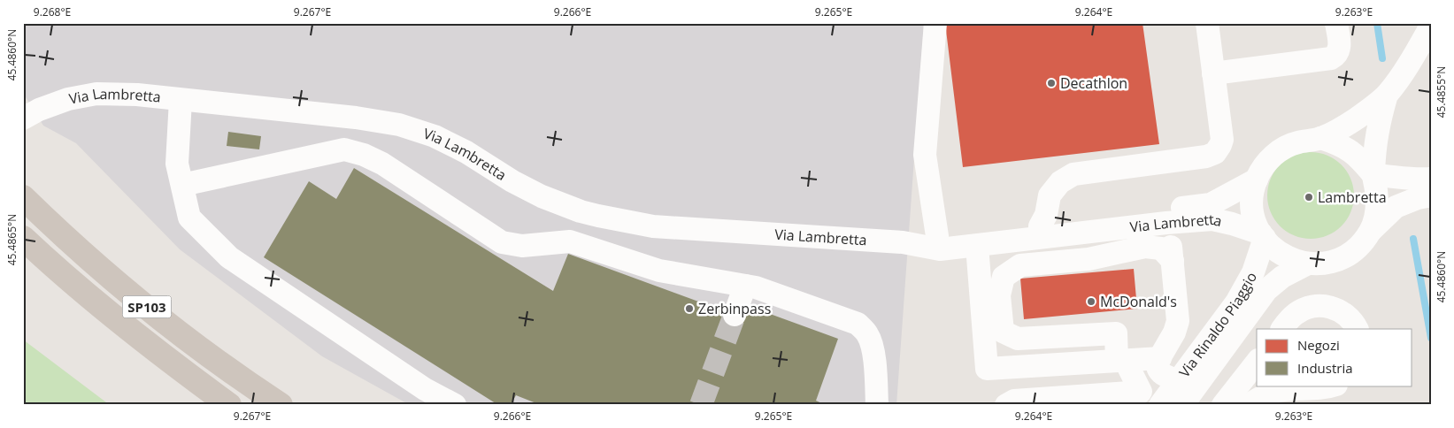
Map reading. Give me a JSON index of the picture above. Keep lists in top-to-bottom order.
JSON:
{
  "streets": {
    "highway": ["SP103"],
    "street": ["Via Lambretta", "Via Rinaldo Piaggio"]
  },
  "crossings": [
    ["Via Lambretta", "Via Rinaldo Piaggio"]
  ],
  "places": [
    "Decathlon",
    "Lambretta",
    "McDonald's",
    "Zerbinpass"
  ],
  "legend": ["Negozi", "Industria"],
  "coordinates": [
    "9.268°E",
    "9.267°E",
    "9.266°E",
    "9.265°E",
    "9.264°E",
    "9.263°E",
    "45.4860°N",
    "45.4855°N",
    "45.4865°N"
  ]
}
